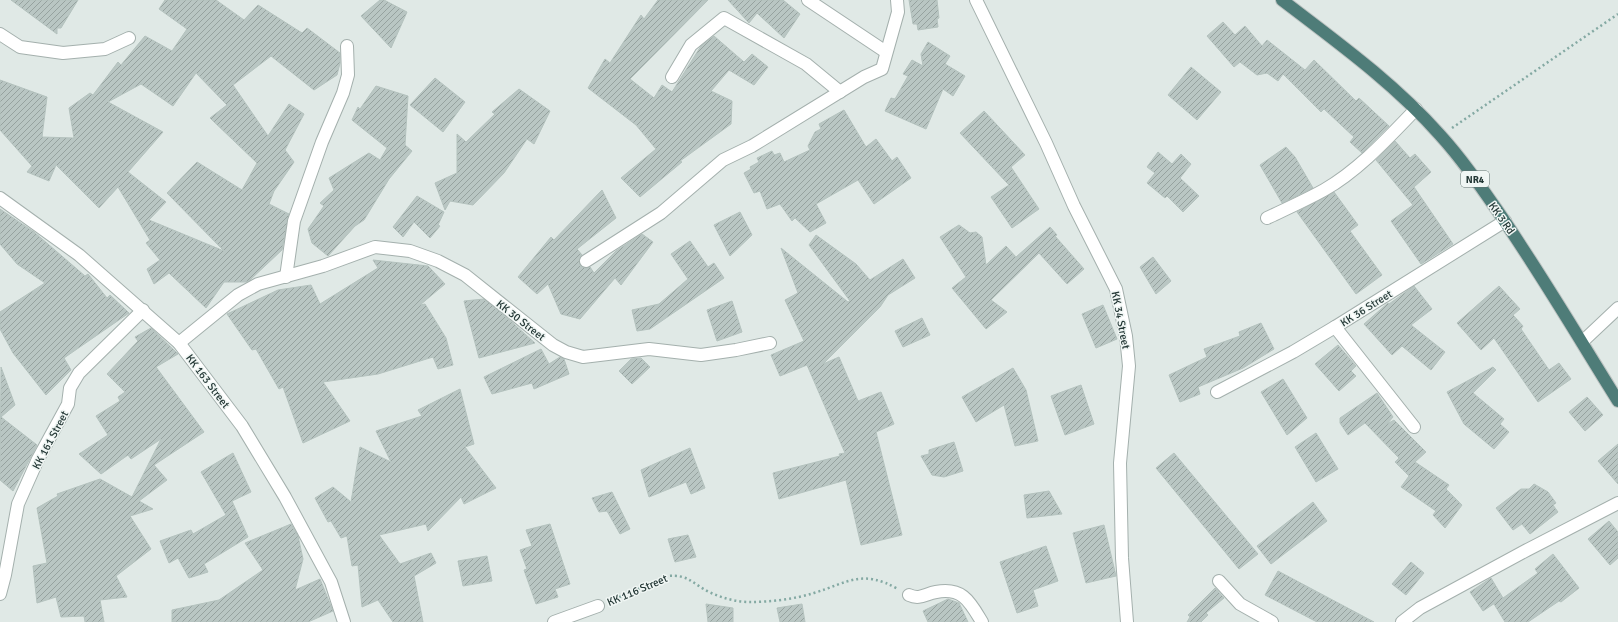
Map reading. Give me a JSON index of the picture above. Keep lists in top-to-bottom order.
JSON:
{
  "streets": {
    "highway": ["NR4", "KK 3 Rd"],
    "street": [
      "KK 36 Street",
      "KK 30 Street",
      "KK 34 Street",
      "KK 163 Street",
      "KK 161 Street",
      "KK 116 Street"
    ]
  },
  "crossings": [
    ["KK 3 Rd", "KK 36 Street"],
    ["KK 30 Street", "KK 163 Street"],
    ["KK 163 Street", "KK 161 Street"]
  ]
}
